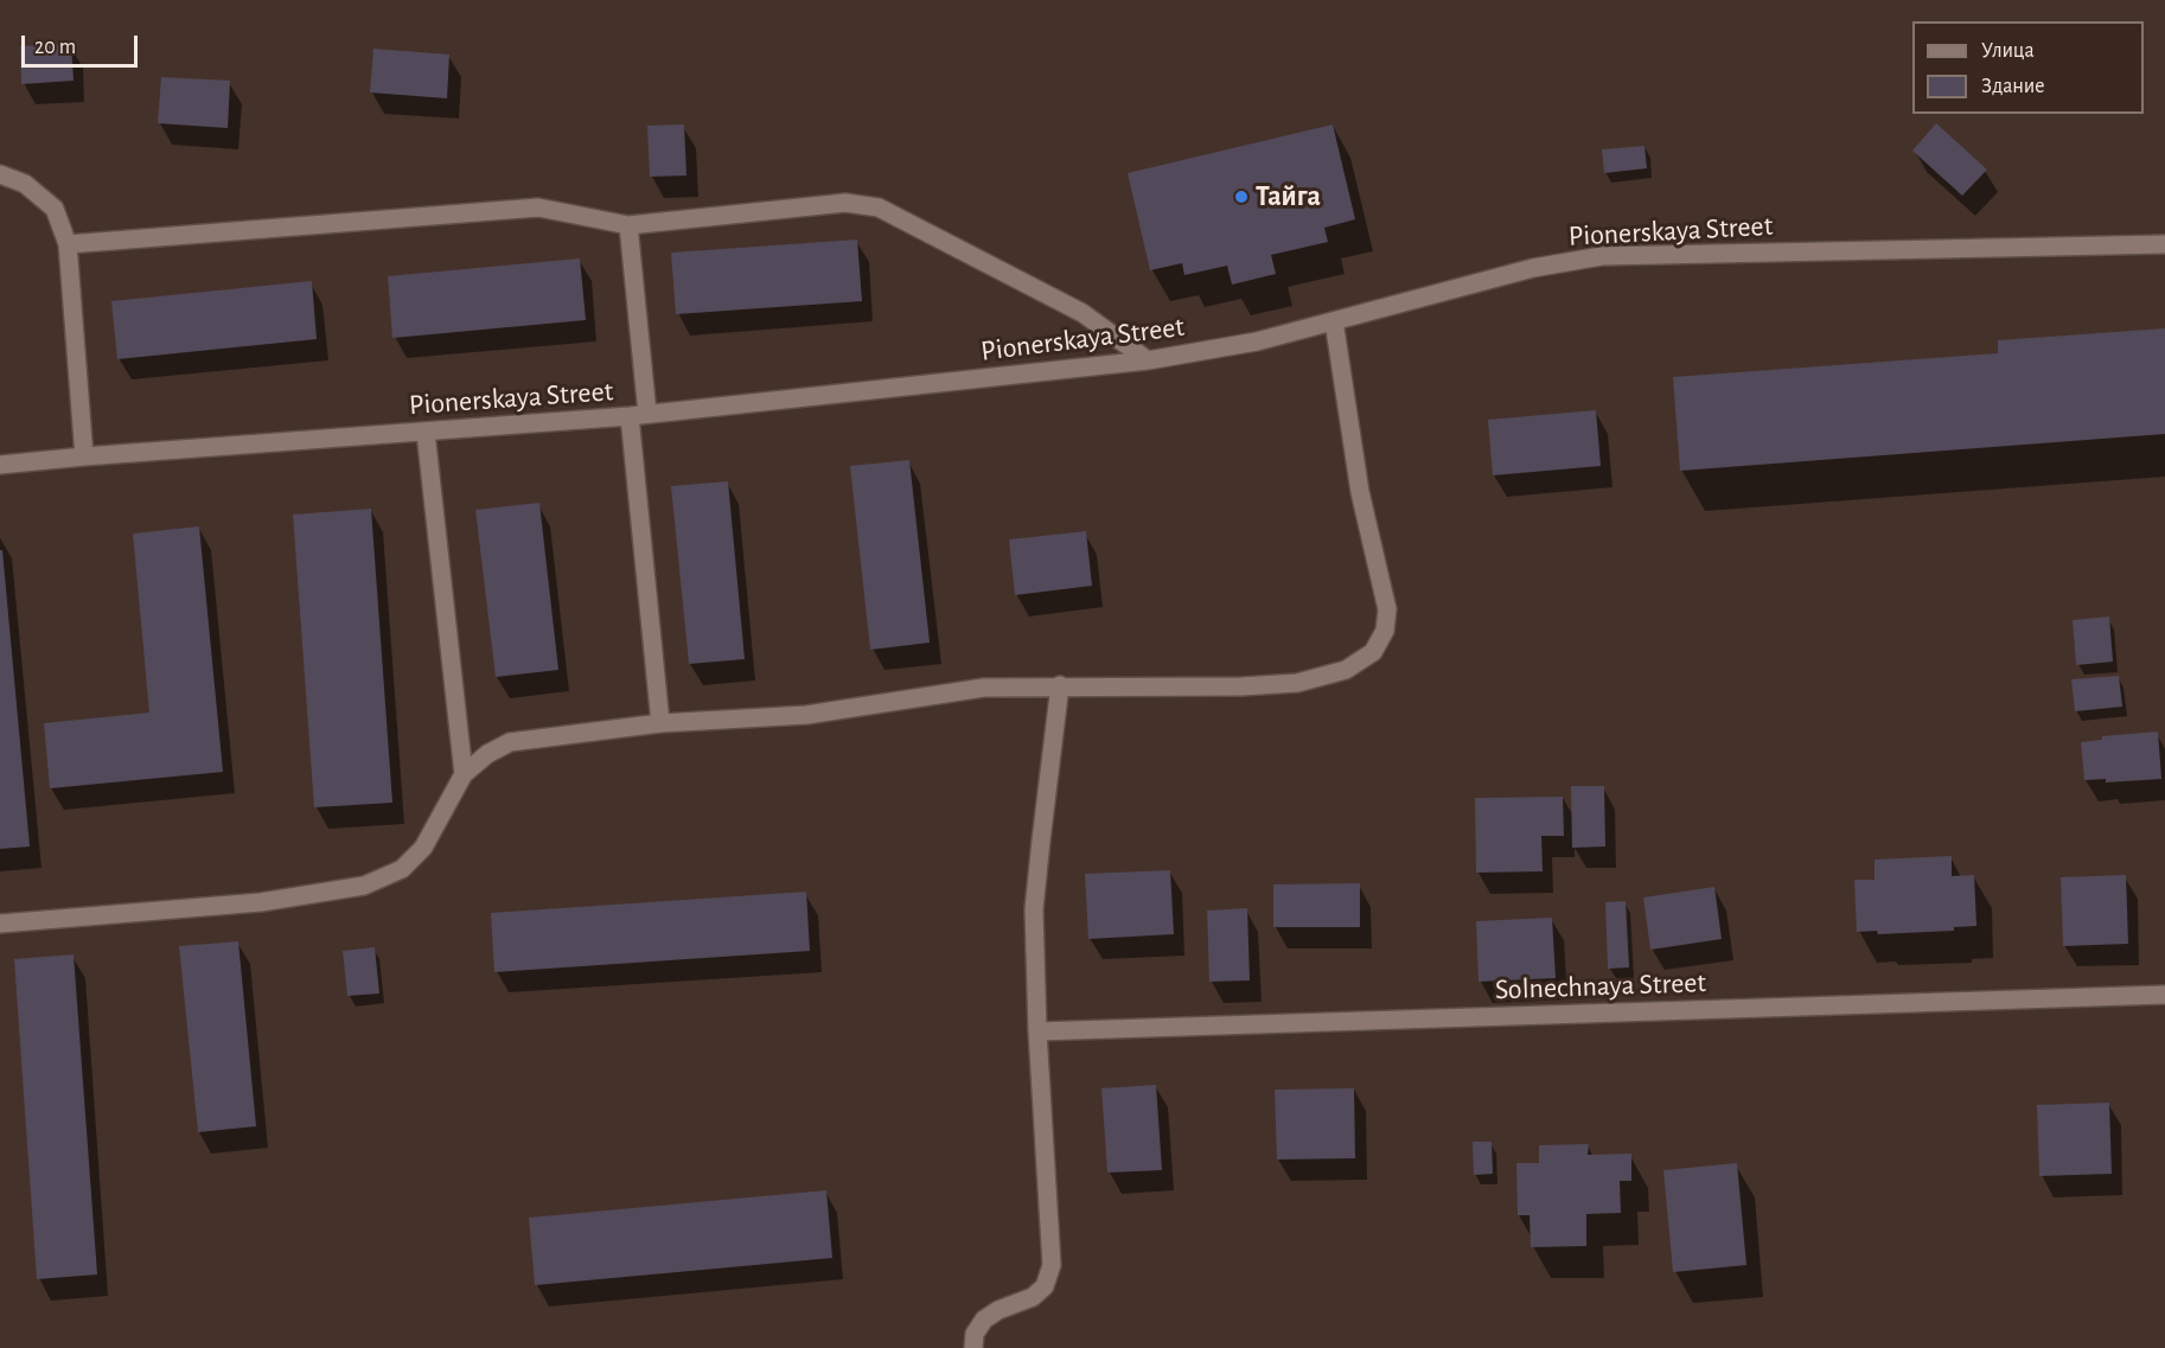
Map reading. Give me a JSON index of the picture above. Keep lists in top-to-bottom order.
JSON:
{
  "streets": {
    "street": ["Pionerskaya Street", "Solnechnaya Street"]
  },
  "places": ["Тайга"],
  "legend": ["Улица", "Здание"],
  "scale_bar": "20 m"
}
